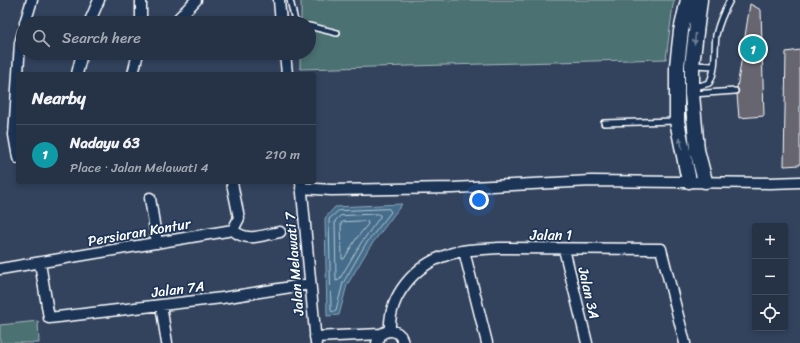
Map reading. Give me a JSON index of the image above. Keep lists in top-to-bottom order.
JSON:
{
  "streets": {
    "street": [
      "Persiaran Kontur",
      "Jalan 1",
      "Jalan Melawati 7",
      "Jalan 7A",
      "Jalan 3A"
    ]
  },
  "crossings": [
    ["Persiaran Kontur", "Jalan 7A"],
    ["Jalan 1", "Jalan 3A"],
    ["Jalan Melawati 7", "Jalan 7A"]
  ],
  "page": {
    "search": "Search here",
    "pins": "1",
    "heading": "Nearby",
    "list": [
      {
        "mark": "1",
        "name": "Nadayu 63",
        "note": "Place · Jalan Melawati 4",
        "value": "210 m"
      }
    ],
    "map_buttons": ["+", "−"]
  }
}
